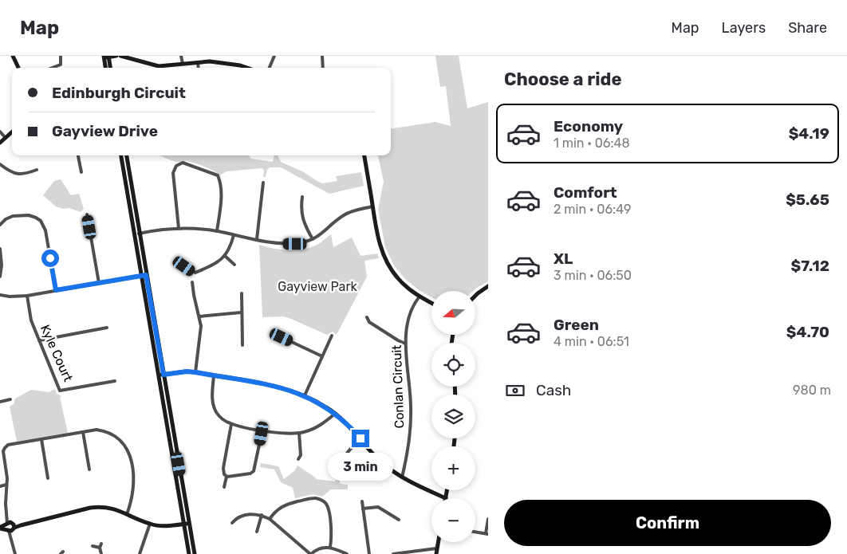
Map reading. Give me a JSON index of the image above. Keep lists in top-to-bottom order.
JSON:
{
  "streets": {
    "street": ["Kyle Court", "Conlan Circuit"]
  },
  "parks": ["Gayview Park"],
  "north": "left",
  "page": {
    "header": "Map",
    "nav": ["Map", "Layers", "Share"],
    "heading": "Choose a ride",
    "banner": ["Edinburgh Circuit", "Gayview Drive"],
    "list": [
      {
        "name": "Economy",
        "note": "1 min · 06:48",
        "value": "$4.19"
      },
      {
        "name": "Comfort",
        "note": "2 min · 06:49",
        "value": "$5.65"
      },
      {
        "name": "XL",
        "note": "3 min · 06:50",
        "value": "$7.12"
      },
      {
        "name": "Green",
        "note": "4 min · 06:51",
        "value": "$4.70"
      }
    ],
    "map_buttons": ["+", "−"],
    "pay": ["Cash", "980 m"],
    "bubble": "3 min",
    "buttons": "Confirm"
  }
}
